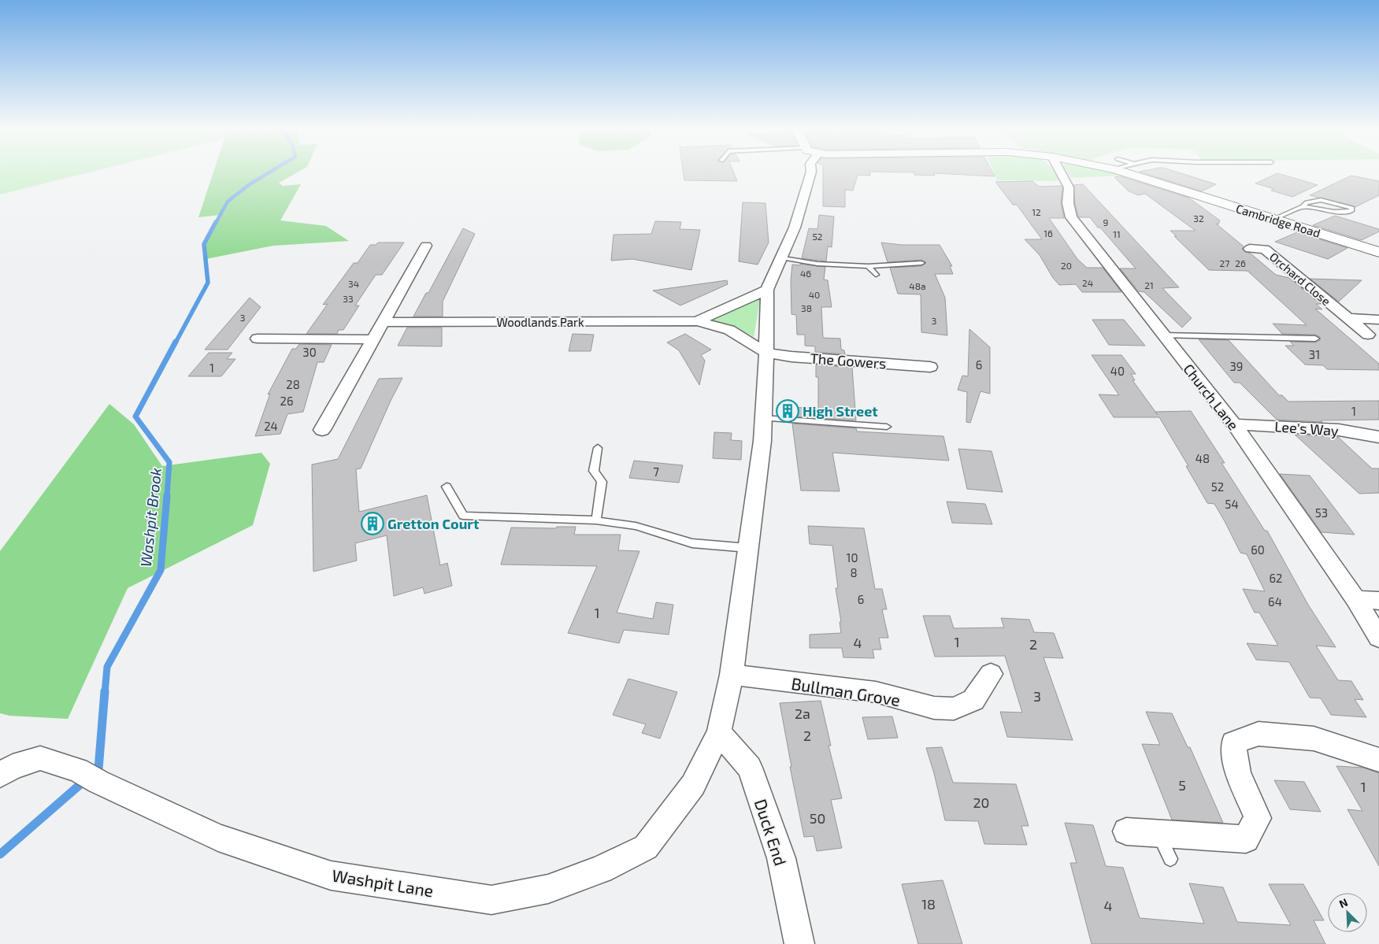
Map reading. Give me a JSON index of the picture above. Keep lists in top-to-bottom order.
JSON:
{
  "streets": {
    "street": [
      "Cambridge Road",
      "Orchard Close",
      "Woodlands Park",
      "The Gowers",
      "Church Lane",
      "Lee's Way",
      "Bullman Grove",
      "Duck End",
      "Washpit Lane"
    ]
  },
  "crossings": [
    ["Woodlands Park", "The Gowers"],
    ["Church Lane", "Lee's Way"],
    ["Duck End", "Washpit Lane"]
  ],
  "water": ["Washpit Brook"],
  "places": {
    "building": ["High Street", "Gretton Court"]
  },
  "house_numbers": [
    "12",
    "32",
    "9",
    "16",
    "11",
    "52",
    "27",
    "26",
    "20",
    "46",
    "24",
    "34",
    "21",
    "48a",
    "40",
    "33",
    "38",
    "3",
    "3",
    "30",
    "31",
    "6",
    "39",
    "1",
    "40",
    "28",
    "26",
    "1",
    "24",
    "48",
    "7",
    "52",
    "54",
    "53",
    "60",
    "10",
    "8",
    "62",
    "6",
    "64",
    "1",
    "1",
    "4",
    "2",
    "3",
    "2a",
    "2",
    "5",
    "1",
    "20",
    "50",
    "18",
    "4"
  ],
  "north": "top left"
}
